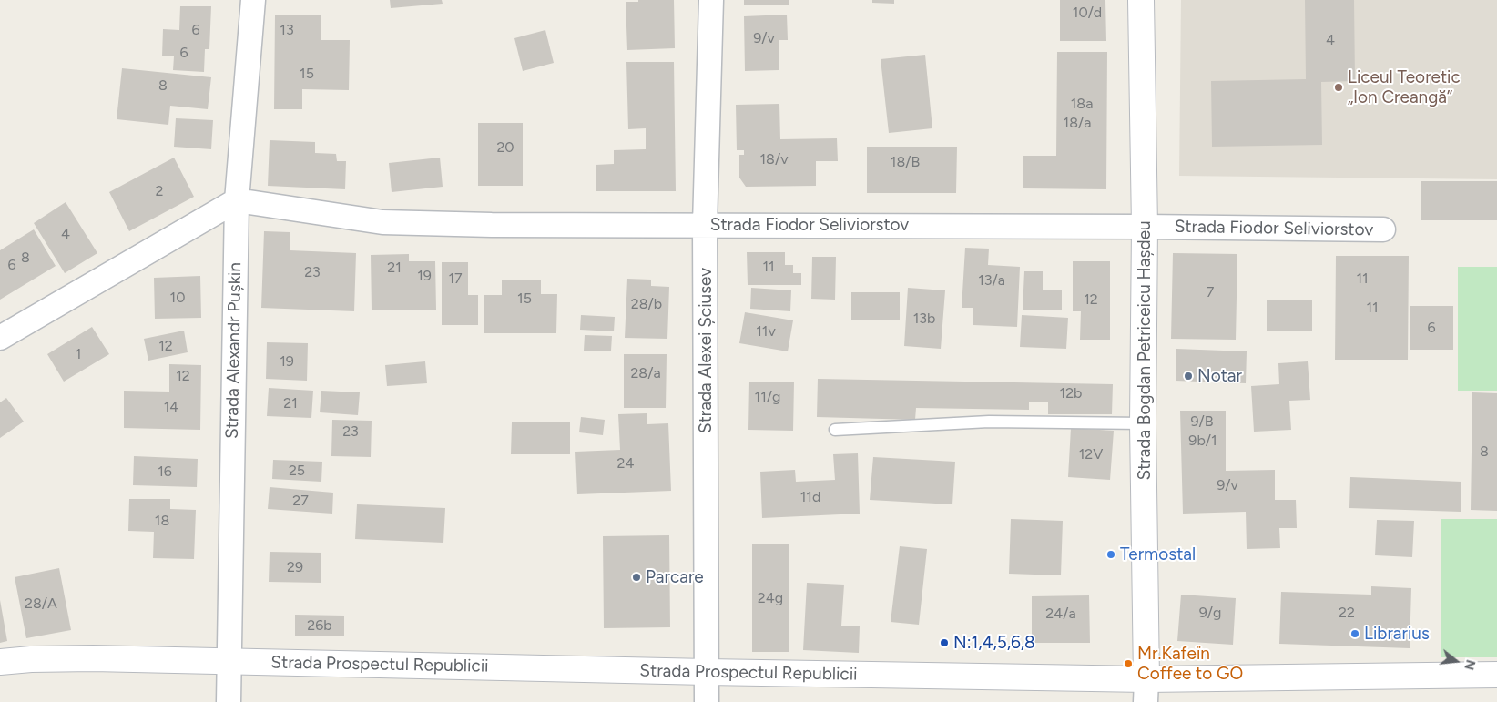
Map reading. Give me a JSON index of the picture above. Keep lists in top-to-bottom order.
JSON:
{
  "streets": {
    "main road": ["Strada Bogdan Petriceicu Hașdeu", "Strada Prospectul Republicii"],
    "street": ["Strada Fiodor Seliviorstov", "Strada Alexandr Pușkin", "Strada Alexei Șciusev"]
  },
  "crossings": [
    ["Strada Fiodor Seliviorstov", "Strada Alexandr Pușkin"],
    ["Strada Fiodor Seliviorstov", "Strada Alexei Șciusev"],
    ["Strada Fiodor Seliviorstov", "Strada Bogdan Petriceicu Hașdeu"],
    ["Strada Alexandr Pușkin", "Strada Prospectul Republicii"],
    ["Strada Alexei Șciusev", "Strada Prospectul Republicii"],
    ["Strada Bogdan Petriceicu Hașdeu", "Strada Prospectul Republicii"]
  ],
  "places": [
    "Liceul Teoretic „Ion Creangă”",
    "Notar",
    "Termostal",
    "Parcare",
    "Librarius",
    "N:1,4,5,6,8",
    "Mr.Kafeïn Coffee to GO"
  ],
  "house_numbers": [
    "10/d",
    "6",
    "13",
    "9/v",
    "4",
    "6",
    "15",
    "8",
    "18a",
    "18/a",
    "20",
    "18/v",
    "18/B",
    "2",
    "4",
    "8",
    "6",
    "11",
    "21",
    "23",
    "19",
    "17",
    "11",
    "13/a",
    "7",
    "10",
    "15",
    "12",
    "28/b",
    "11",
    "13b",
    "6",
    "11v",
    "12",
    "1",
    "19",
    "28/a",
    "12",
    "12b",
    "11/g",
    "21",
    "14",
    "9/B",
    "23",
    "9b/1",
    "8",
    "12V",
    "24",
    "25",
    "16",
    "9/v",
    "11d",
    "27",
    "18",
    "29",
    "24g",
    "28/A",
    "9/g",
    "22",
    "24/a",
    "26b"
  ],
  "north": "right"
}
